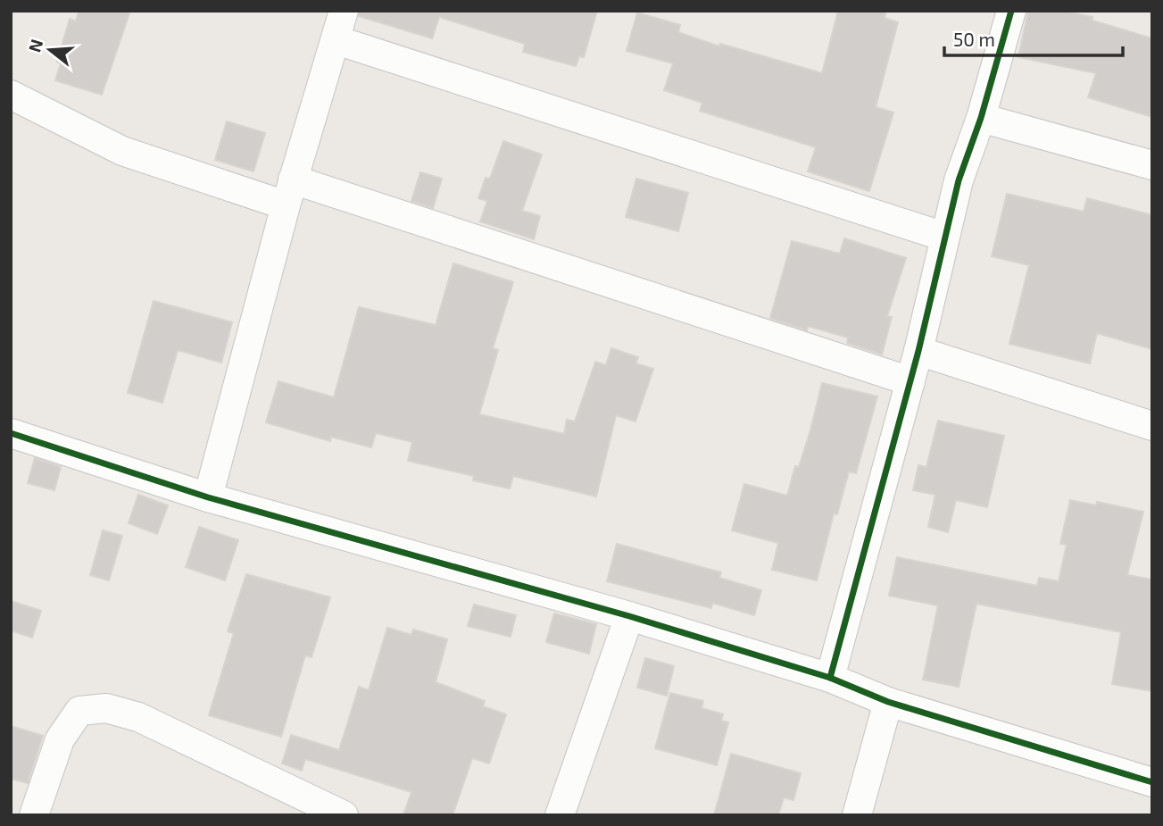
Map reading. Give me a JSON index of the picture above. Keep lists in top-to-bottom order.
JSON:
{
  "scale_bar": "50 m",
  "north": "left"
}
